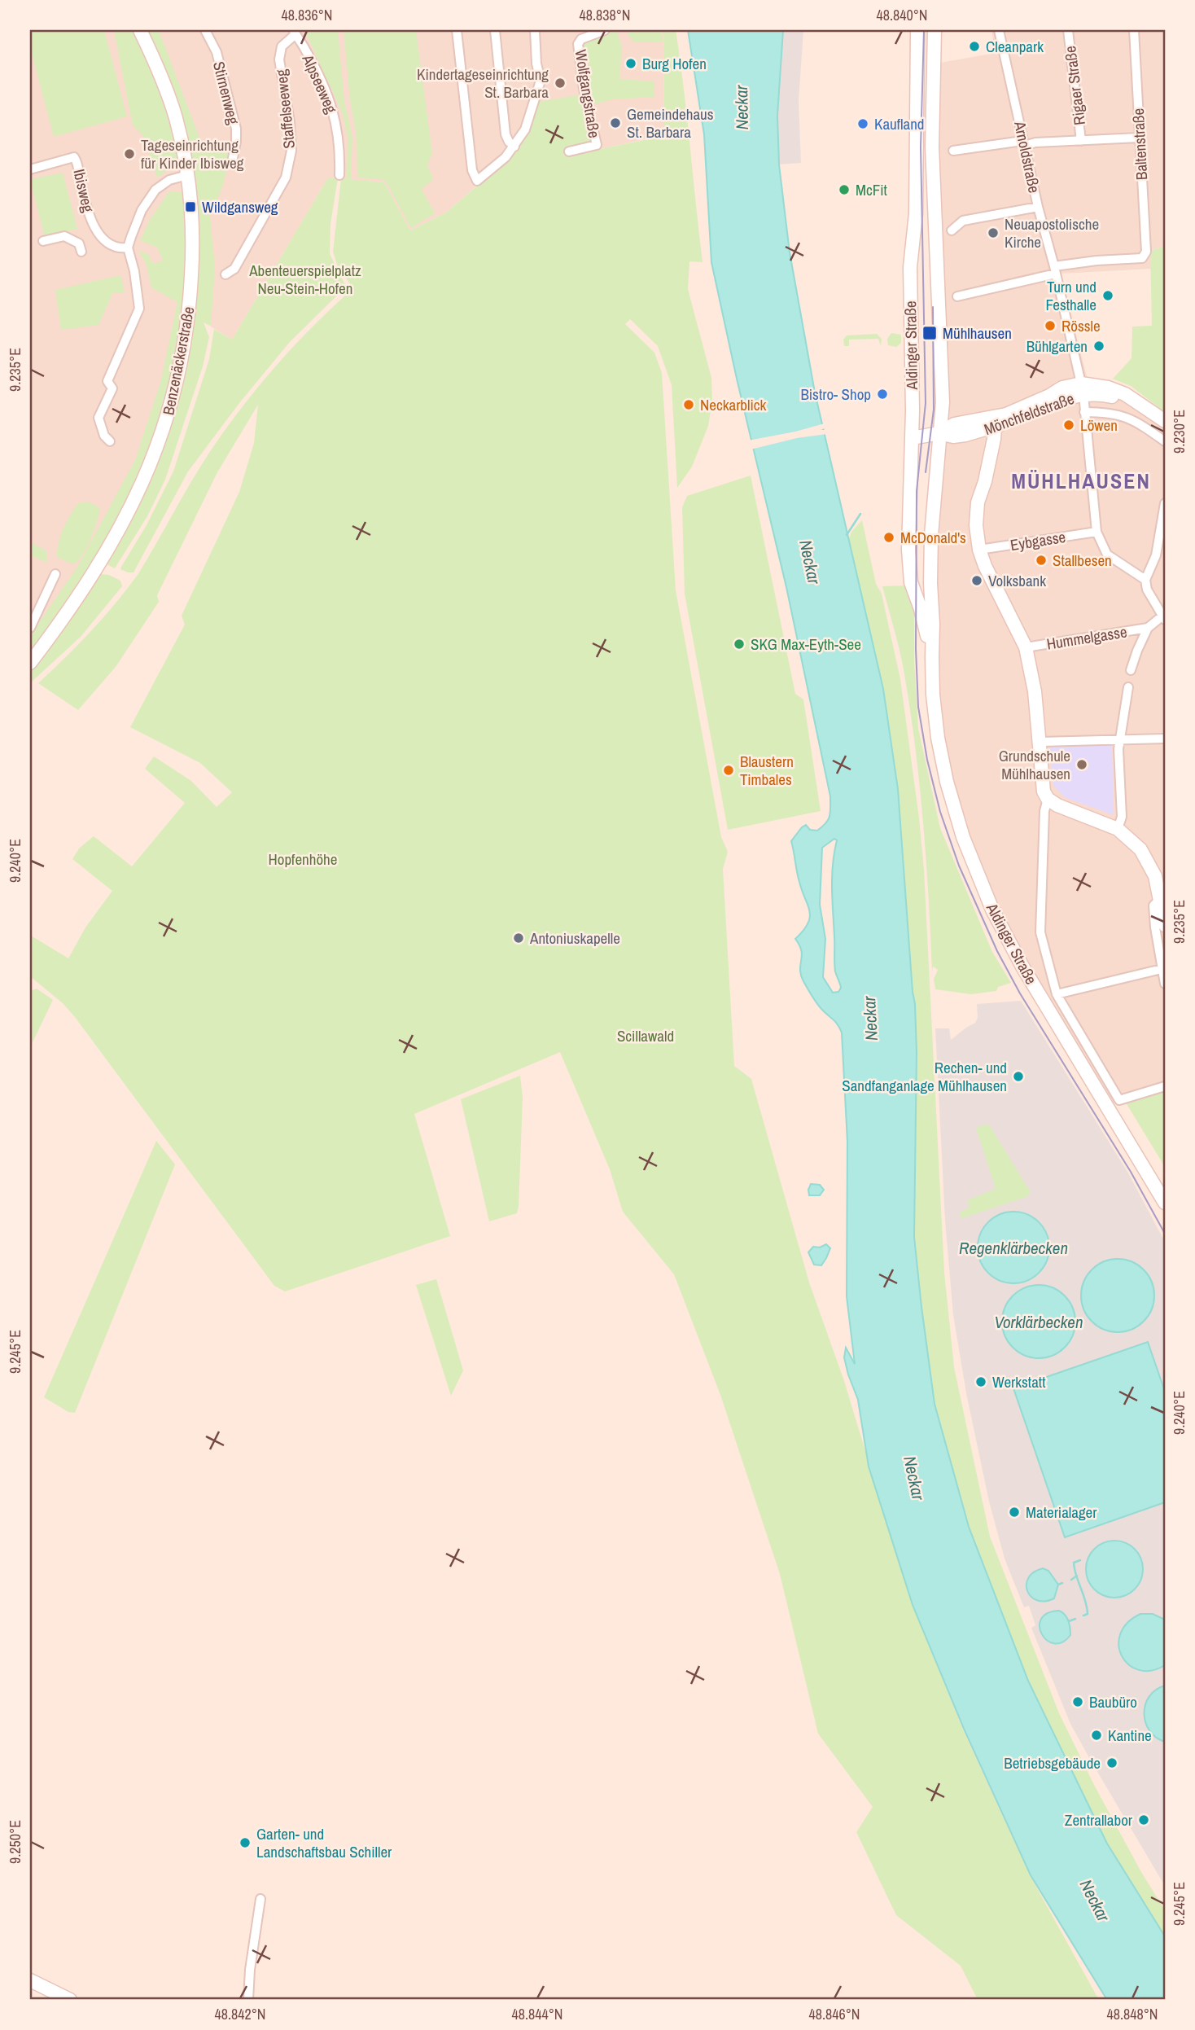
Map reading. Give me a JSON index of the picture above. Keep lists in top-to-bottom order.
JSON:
{
  "streets": {
    "main road": ["Aldinger Straße", "Benzenäckerstraße", "Mönchfeldstraße"],
    "street": [
      "Alpseeweg",
      "Rigaer Straße",
      "Stirnenweg",
      "Wolfgangstraße",
      "Staffelseeweg",
      "Baltenstraße",
      "Arnoldstraße",
      "Ibisweg",
      "Eybgasse",
      "Hummelgasse"
    ]
  },
  "crossings": [
    ["Alpseeweg", "Staffelseeweg"],
    ["Baltenstraße", "Arnoldstraße"],
    ["Arnoldstraße", "Mönchfeldstraße"],
    ["Arnoldstraße", "Eybgasse"],
    ["Aldinger Straße", "Mönchfeldstraße"],
    ["Aldinger Straße", "Eybgasse"],
    ["Aldinger Straße", "Hummelgasse"]
  ],
  "districts": ["MÜHLHAUSEN"],
  "water": ["Neckar", "Regenklärbecken", "Vorklärbecken"],
  "parks": ["Abenteuerspielplatz Neu-Stein-Hofen", "Hopfenhöhe", "Scillawald"],
  "places": {
    "other": [
      "Cleanpark",
      "Burg Hofen",
      "Kindertageseinrichtung St. Barbara",
      "Gemeindehaus St. Barbara",
      "Kaufland",
      "Tageseinrichtung für Kinder Ibisweg",
      "McFit",
      "Neuapostolische Kirche",
      "Turn und Festhalle",
      "Rössle",
      "Bühlgarten",
      "Bistro- Shop",
      "Neckarblick",
      "Löwen",
      "McDonald's",
      "Stallbesen",
      "Volksbank",
      "SKG Max-Eyth-See",
      "Grundschule Mühlhausen",
      "Blaustern Timbales",
      "Antoniuskapelle",
      "Rechen- und Sandfanganlage Mühlhausen",
      "Werkstatt",
      "Materialager",
      "Baubüro",
      "Kantine",
      "Betriebsgebäude",
      "Zentrallabor",
      "Garten- und Landschaftsbau Schiller"
    ],
    "transit": ["Wildgansweg", "Mühlhausen"]
  },
  "coordinates": [
    "48.836°N",
    "48.838°N",
    "48.840°N",
    "9.235°E",
    "9.230°E",
    "9.240°E",
    "9.245°E",
    "9.250°E",
    "48.842°N",
    "48.844°N",
    "48.846°N",
    "48.848°N"
  ]
}
